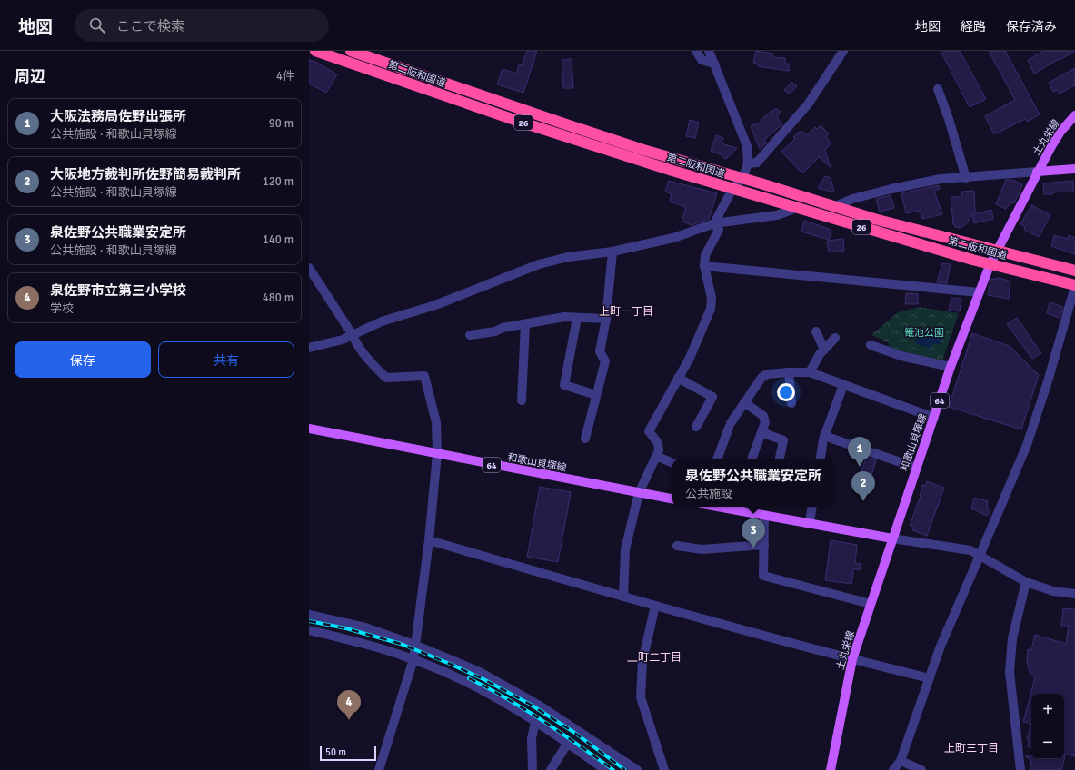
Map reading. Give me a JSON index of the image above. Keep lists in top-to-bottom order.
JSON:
{
  "streets": {
    "highway": ["第二阪和国道", "26"],
    "main road": ["土丸栄線", "64", "和歌山貝塚線"]
  },
  "crossings": [
    ["第二阪和国道", "和歌山貝塚線"],
    ["土丸栄線", "和歌山貝塚線"]
  ],
  "districts": ["上町一丁目", "上町二丁目", "上町三丁目"],
  "parks": ["篭池公園"],
  "scale_bar": "50 m",
  "page": {
    "header": "地図",
    "search": "ここで検索",
    "nav": ["地図", "経路", "保存済み"],
    "heading": ["周辺", "4件"],
    "list": [
      {
        "mark": "1",
        "name": "大阪法務局佐野出張所",
        "note": "公共施設 · 和歌山貝塚線",
        "value": "90 m"
      },
      {
        "mark": "2",
        "name": "大阪地方裁判所佐野簡易裁判所",
        "note": "公共施設 · 和歌山貝塚線",
        "value": "120 m"
      },
      {
        "mark": "3",
        "name": "泉佐野公共職業安定所",
        "note": "公共施設 · 和歌山貝塚線",
        "value": "140 m"
      },
      {
        "mark": "4",
        "name": "泉佐野市立第三小学校",
        "note": "学校",
        "value": "480 m"
      }
    ],
    "buttons": ["保存", "共有"],
    "pins": [
      "1",
      "2",
      "3",
      "4"
    ],
    "popup": ["泉佐野公共職業安定所", "公共施設"],
    "map_buttons": ["+", "−"],
    "scale": "50 m"
  }
}
